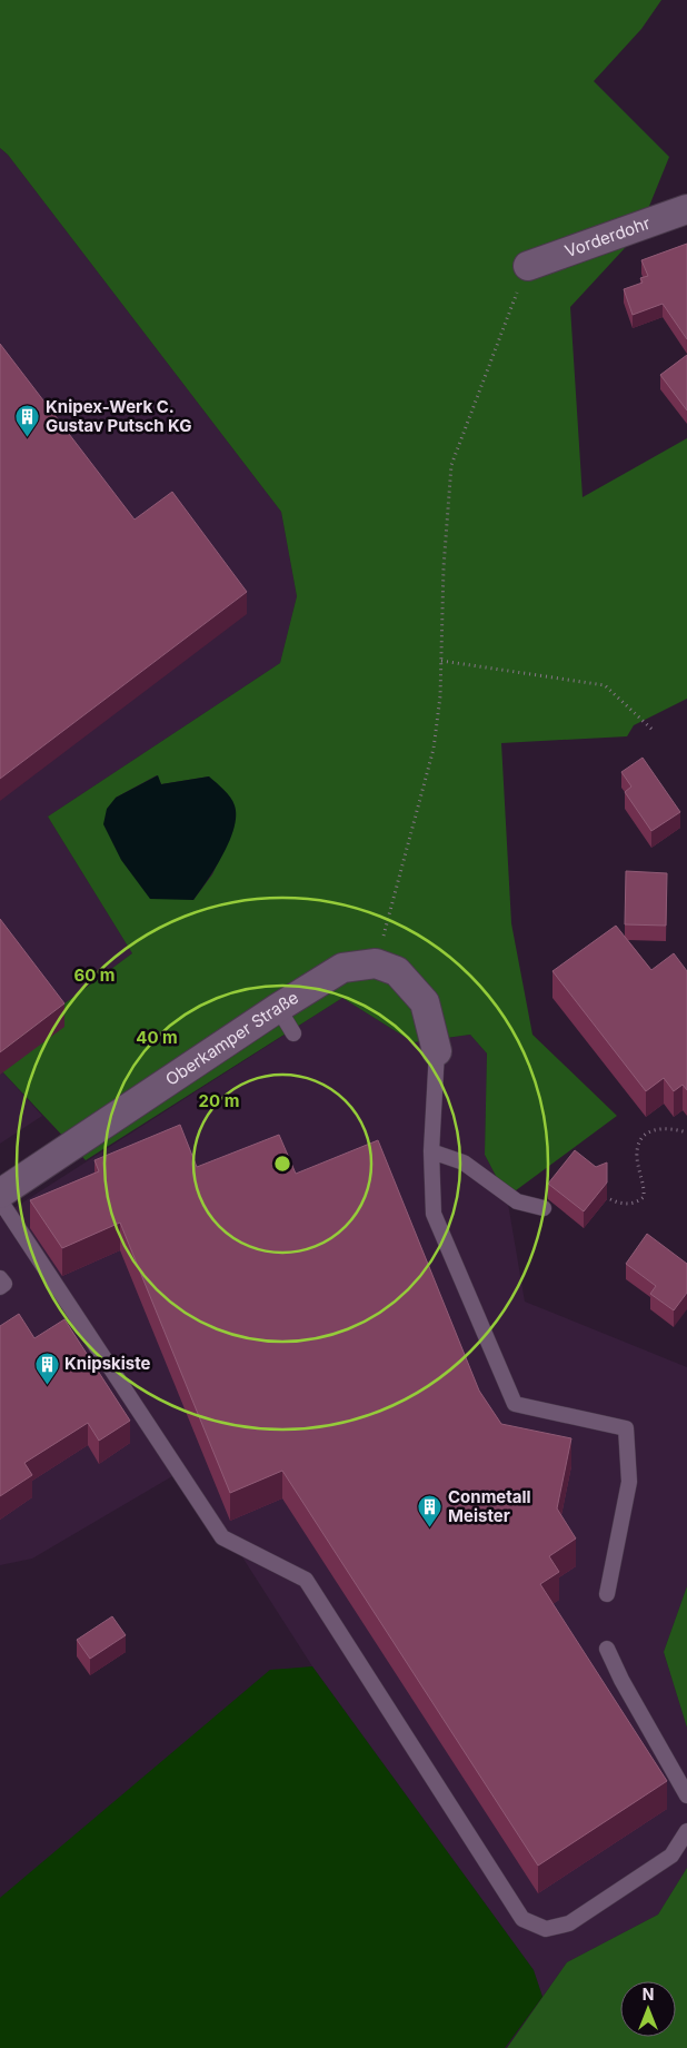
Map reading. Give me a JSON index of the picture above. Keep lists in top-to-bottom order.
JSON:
{
  "streets": {
    "street": ["Vorderdohr", "Oberkamper Straße"]
  },
  "places": {
    "building": ["Knipex-Werk C. Gustav Putsch KG", "Knipskiste", "Conmetall Meister"]
  },
  "north": "top",
  "rings": ["60 m", "40 m", "20 m"]
}
